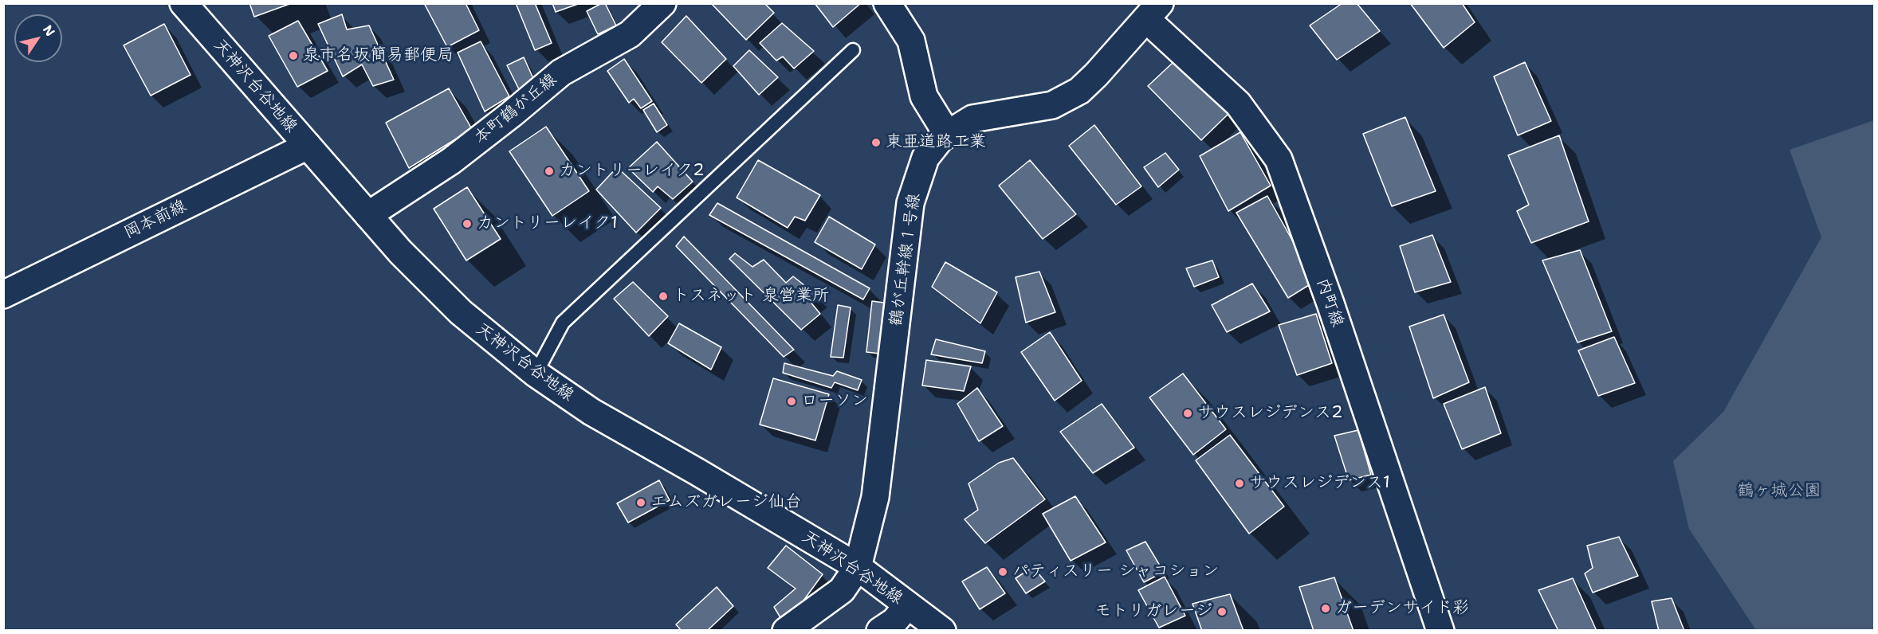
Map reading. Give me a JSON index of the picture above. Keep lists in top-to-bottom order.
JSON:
{
  "streets": {
    "street": [
      "天神沢台谷地線",
      "本町鶴が丘線",
      "岡本前線",
      "鶴が丘幹線１号線",
      "内町線"
    ]
  },
  "crossings": [
    ["天神沢台谷地線", "本町鶴が丘線"],
    ["天神沢台谷地線", "岡本前線"],
    ["天神沢台谷地線", "鶴が丘幹線１号線"],
    ["鶴が丘幹線１号線", "内町線"]
  ],
  "parks": ["鶴ヶ城公園"],
  "places": [
    "泉市名坂簡易郵便局",
    "東亜道路工業",
    "カントリーレイク2",
    "カントリーレイク1",
    "トスネット 泉営業所",
    "ローソン",
    "サウスレジデンス2",
    "サウスレジデンス1",
    "エムズガレージ仙台",
    "パティスリー シャコション",
    "ガーデンサイド彩",
    "モトリガレージ"
  ],
  "north": "top right"
}
